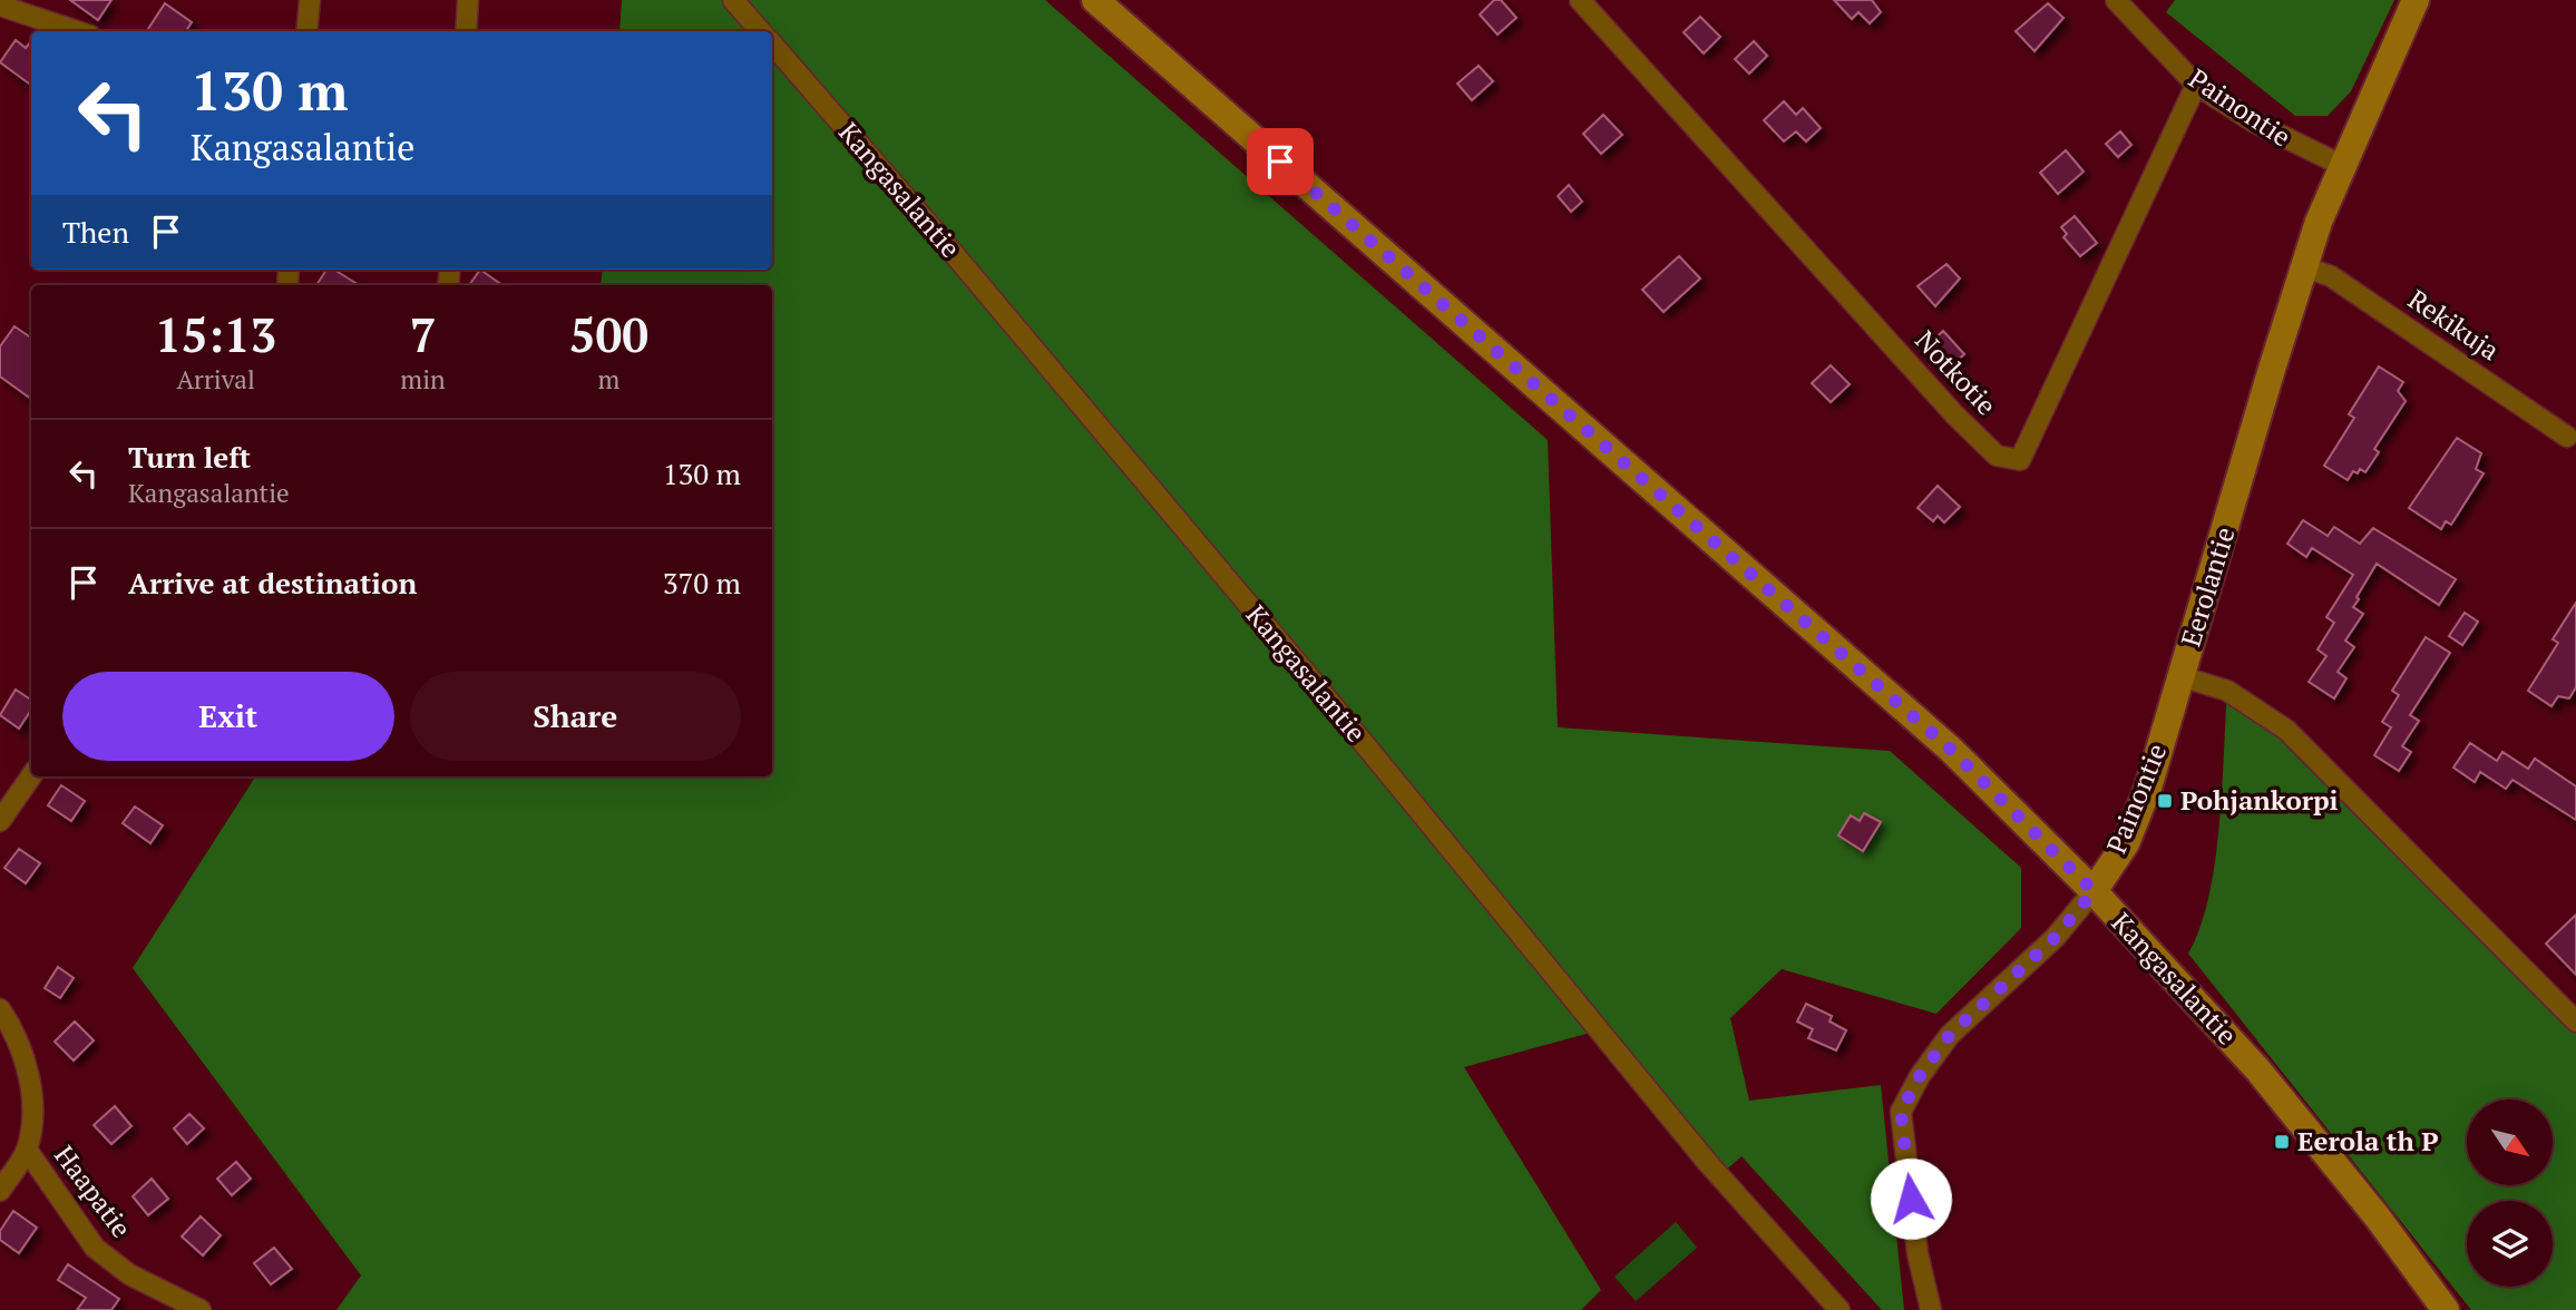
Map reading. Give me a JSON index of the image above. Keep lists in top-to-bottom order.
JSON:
{
  "streets": {
    "main road": ["Painontie", "Kangasalantie", "Eerolantie"],
    "street": ["Rekikuja", "Notkotie", "Haapatie"]
  },
  "crossings": [
    ["Painontie", "Kangasalantie"],
    ["Painontie", "Notkotie"],
    ["Painontie", "Eerolantie"],
    ["Rekikuja", "Eerolantie"]
  ],
  "places": {
    "transit": ["Pohjankorpi", "Eerola th P"]
  },
  "north": "bottom right",
  "page": {
    "turn": ["130 m", "Kangasalantie"],
    "then": "Then",
    "eta": [
      "15:13",
      "Arrival",
      "7",
      "min",
      "500",
      "m"
    ],
    "list": [
      {
        "name": "Turn left",
        "note": "Kangasalantie",
        "value": "130 m"
      },
      {
        "name": "Arrive at destination",
        "value": "370 m"
      }
    ],
    "buttons": ["Exit", "Share"]
  }
}
